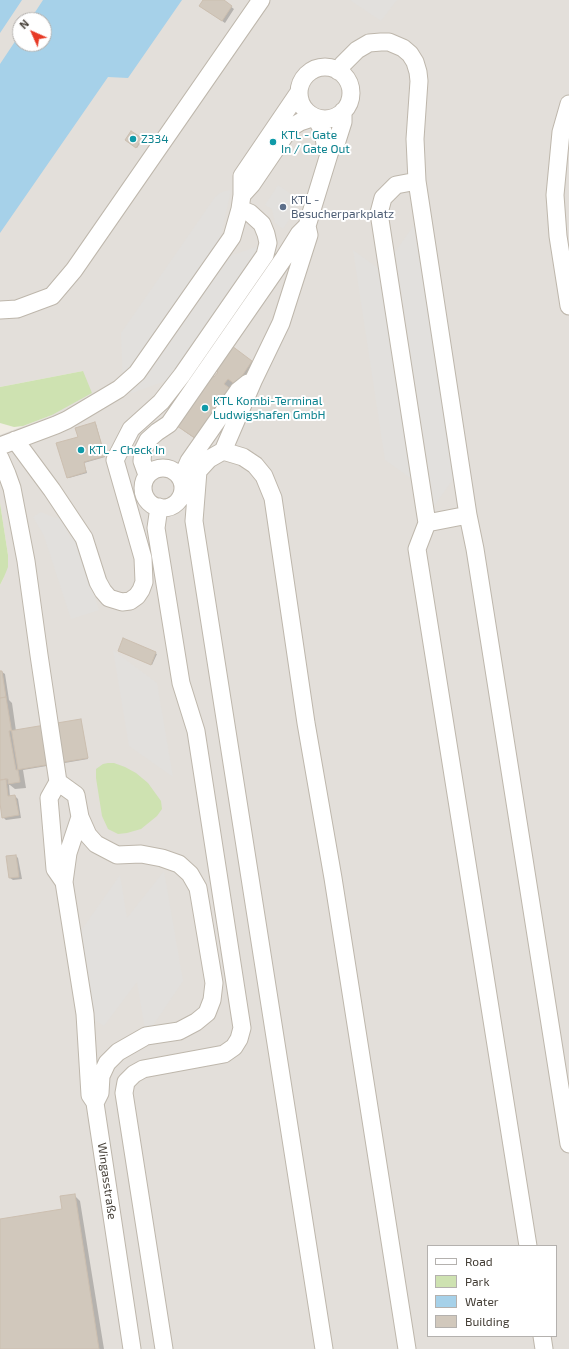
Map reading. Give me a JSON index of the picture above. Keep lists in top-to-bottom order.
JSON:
{
  "streets": {
    "street": ["Wingasstraße"]
  },
  "places": [
    "Z334",
    "KTL - Gate In / Gate Out",
    "KTL - Besucherparkplatz",
    "KTL Kombi-Terminal Ludwigshafen GmbH",
    "KTL - Check In"
  ],
  "legend": [
    "Road",
    "Park",
    "Water",
    "Building"
  ],
  "north": "top left"
}
